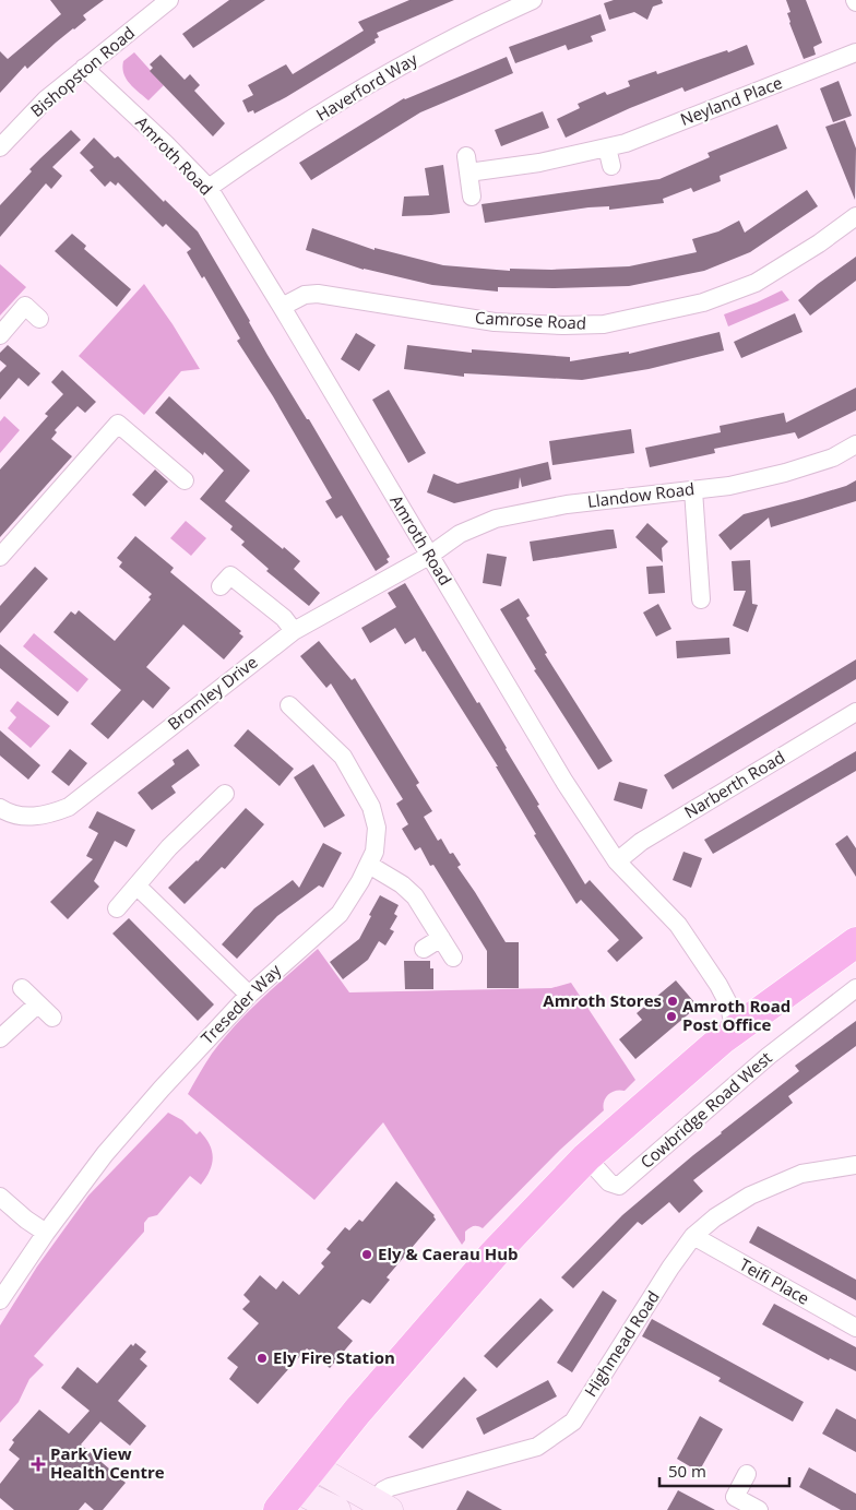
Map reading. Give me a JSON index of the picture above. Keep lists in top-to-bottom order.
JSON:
{
  "streets": {
    "street": [
      "Bishopston Road",
      "Haverford Way",
      "Neyland Place",
      "Amroth Road",
      "Camrose Road",
      "Llandow Road",
      "Bromley Drive",
      "Narberth Road",
      "Treseder Way",
      "Cowbridge Road West",
      "Teifi Place",
      "Highmead Road"
    ]
  },
  "crossings": [
    ["Bishopston Road", "Amroth Road"],
    ["Haverford Way", "Amroth Road"],
    ["Amroth Road", "Camrose Road"],
    ["Amroth Road", "Llandow Road"],
    ["Amroth Road", "Bromley Drive"],
    ["Amroth Road", "Narberth Road"],
    ["Llandow Road", "Bromley Drive"],
    ["Teifi Place", "Highmead Road"]
  ],
  "places": {
    "other": [
      "Amroth Stores",
      "Amroth Road Post Office",
      "Ely & Caerau Hub",
      "Ely Fire Station"
    ],
    "health": ["Park View Health Centre"]
  },
  "scale_bar": "50 m"
}
